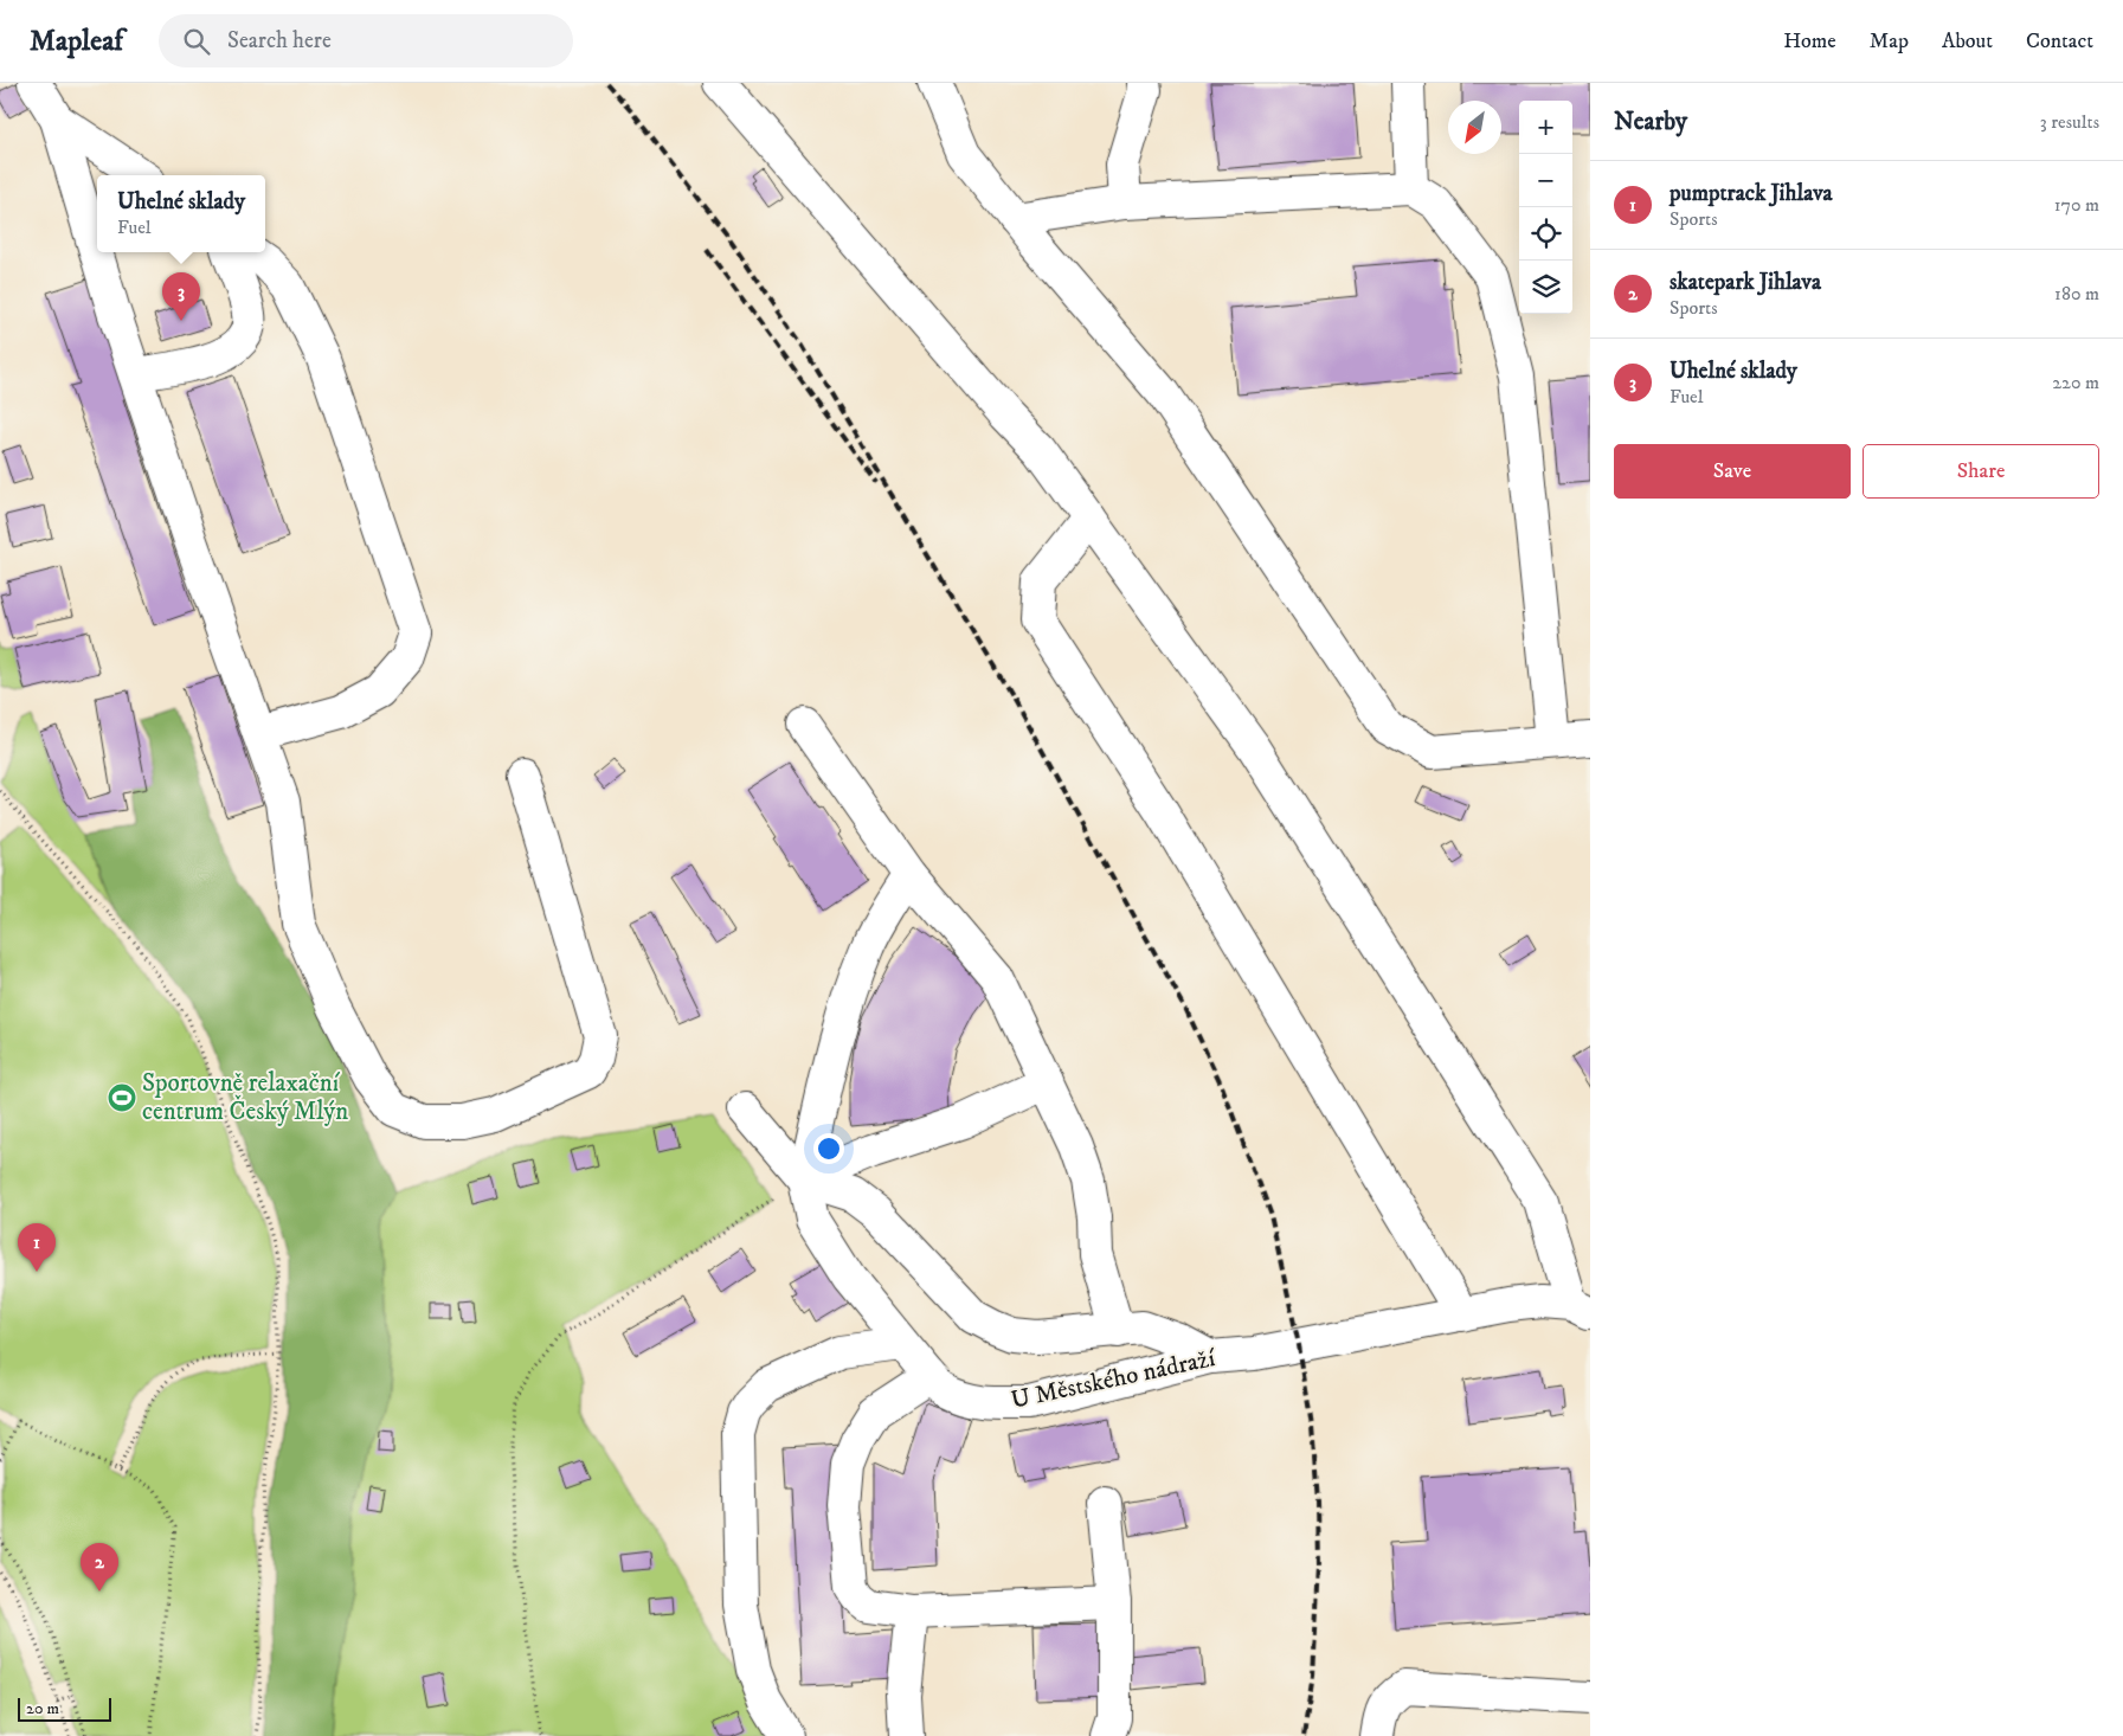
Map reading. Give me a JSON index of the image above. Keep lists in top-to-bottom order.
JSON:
{
  "streets": {
    "street": ["U Městského nádraží"]
  },
  "places": {
    "sports": ["Sportovně relaxační centrum Český Mlýn"]
  },
  "scale_bar": "20 m",
  "north": "bottom left",
  "page": {
    "header": "Mapleaf",
    "search": "Search here",
    "nav": [
      "Home",
      "Map",
      "About",
      "Contact"
    ],
    "heading": ["Nearby", "3 results"],
    "map_buttons": ["+", "−"],
    "list": [
      {
        "mark": "1",
        "name": "pumptrack Jihlava",
        "note": "Sports",
        "value": "170 m"
      },
      {
        "mark": "2",
        "name": "skatepark Jihlava",
        "note": "Sports",
        "value": "180 m"
      },
      {
        "mark": "3",
        "name": "Uhelné sklady",
        "note": "Fuel",
        "value": "220 m"
      }
    ],
    "popup": ["Uhelné sklady", "Fuel"],
    "pins": ["3", "1", "2"],
    "buttons": ["Save", "Share"],
    "scale": "20 m"
  }
}
